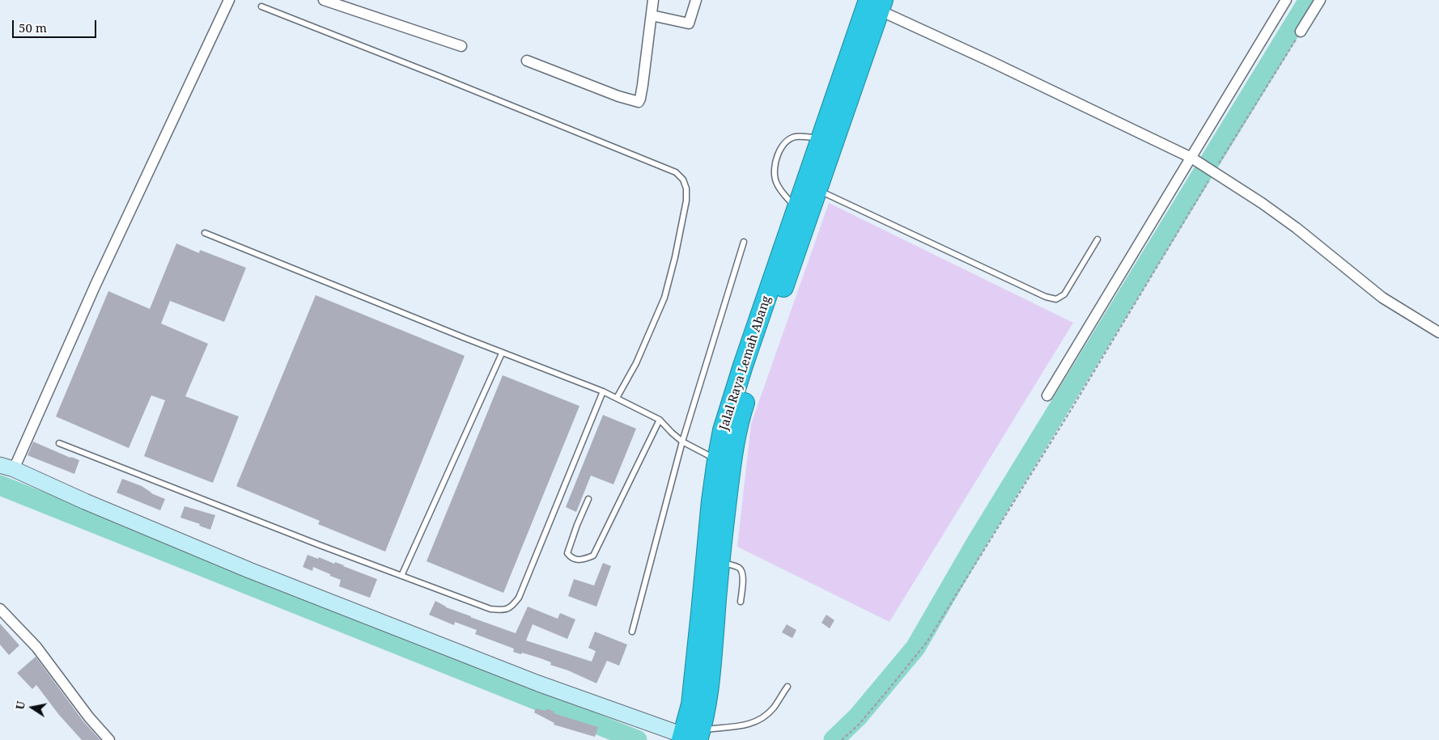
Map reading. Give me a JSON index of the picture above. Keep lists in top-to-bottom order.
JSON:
{
  "streets": {
    "highway": ["Jalal Raya Lemah Abang"]
  },
  "scale_bar": "50 m",
  "north": "left"
}
